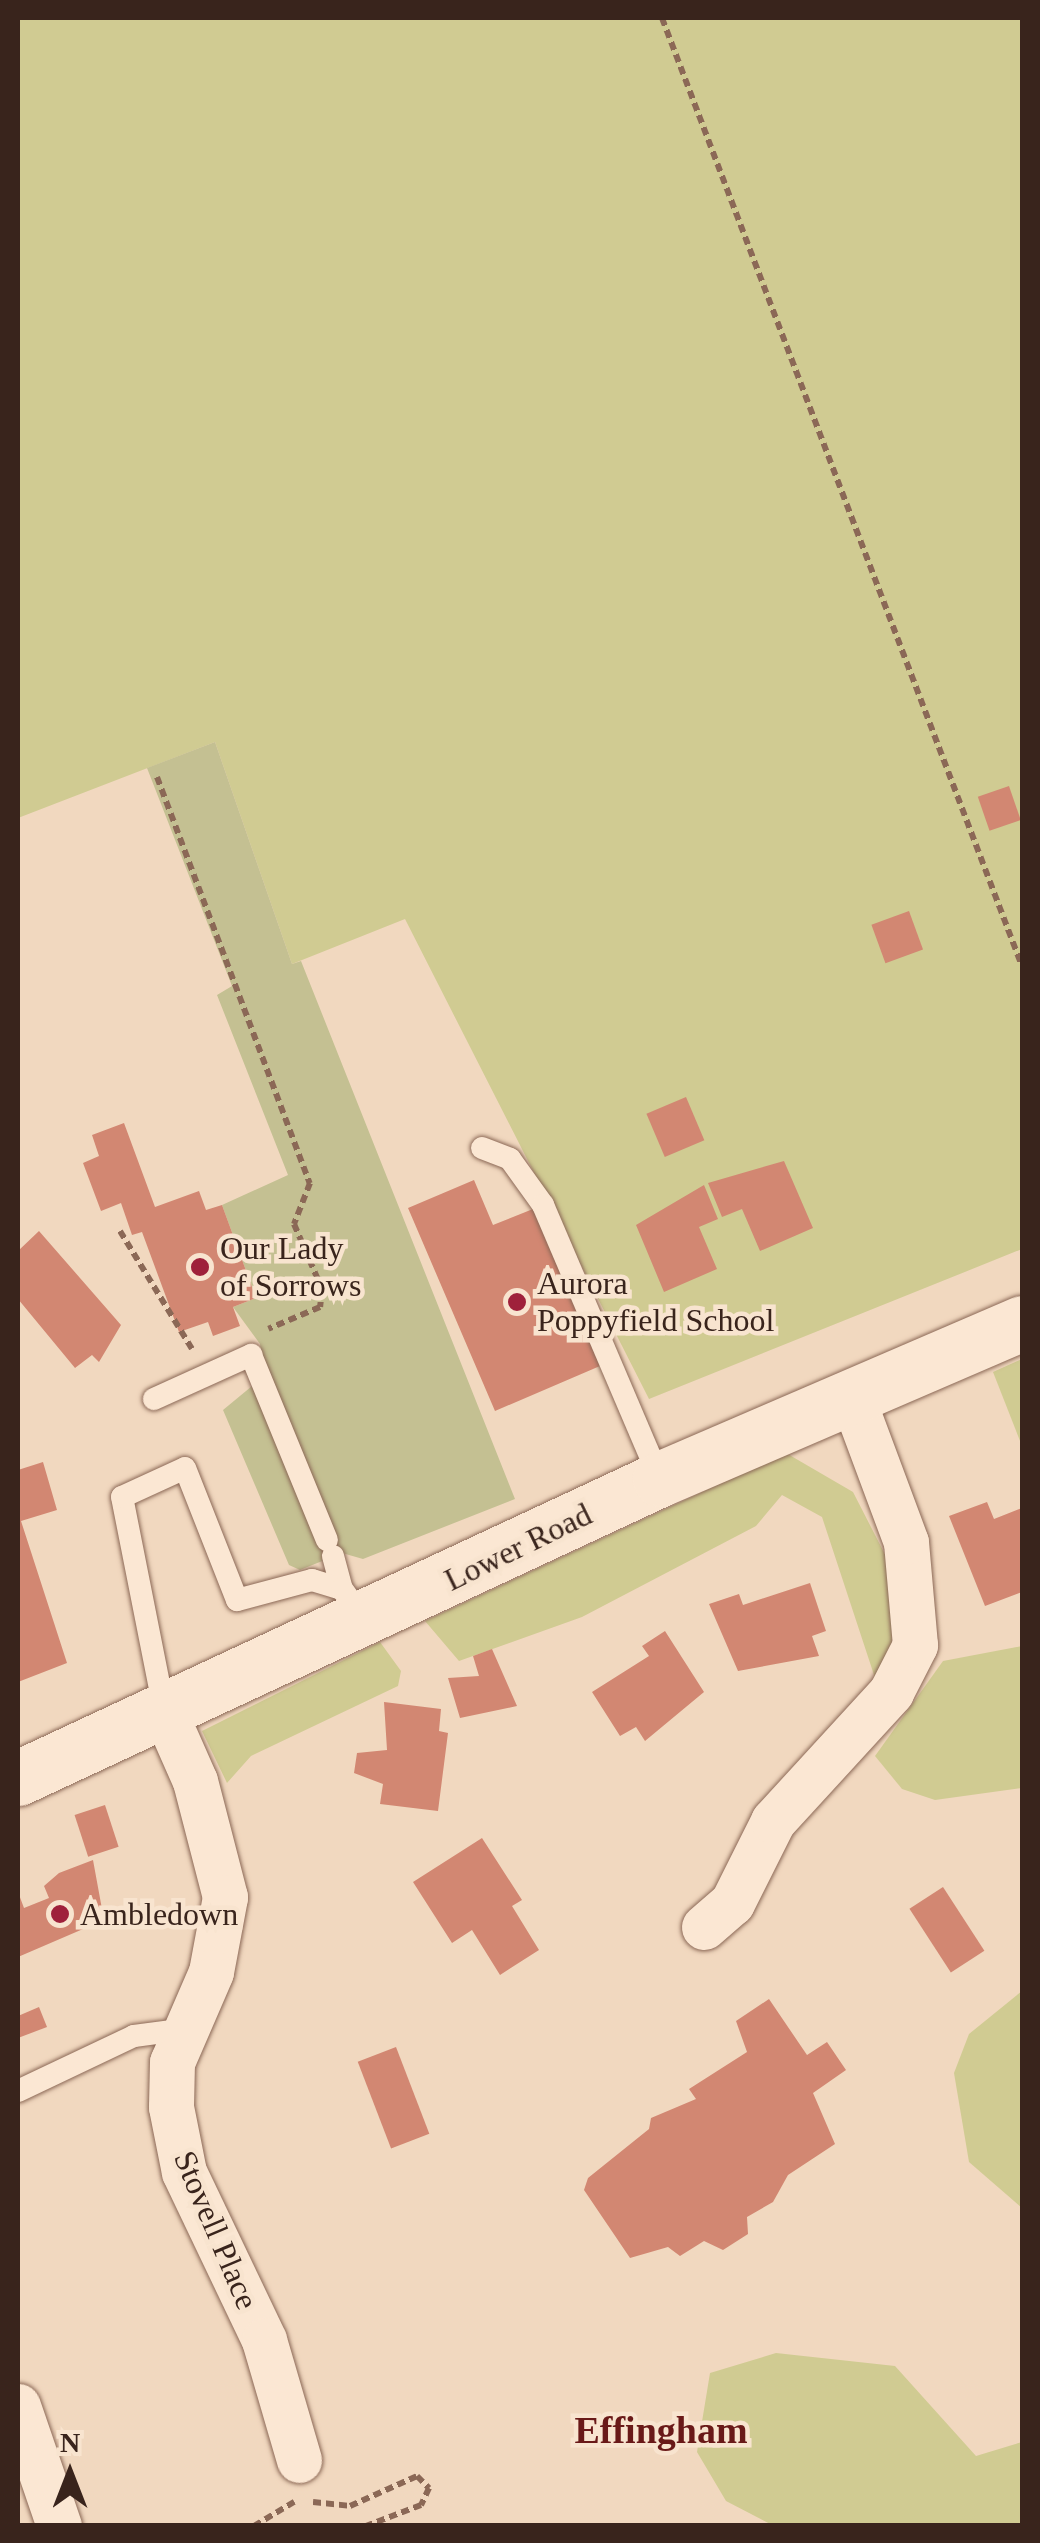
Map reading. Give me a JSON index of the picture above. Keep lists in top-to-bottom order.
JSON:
{
  "streets": {
    "street": ["Lower Road", "Stovell Place"]
  },
  "crossings": [
    ["Lower Road", "Stovell Place"]
  ],
  "districts": ["Effingham"],
  "places": ["Our Lady of Sorrows", "Aurora Poppyfield School", "Ambledown"],
  "north": "top"
}
